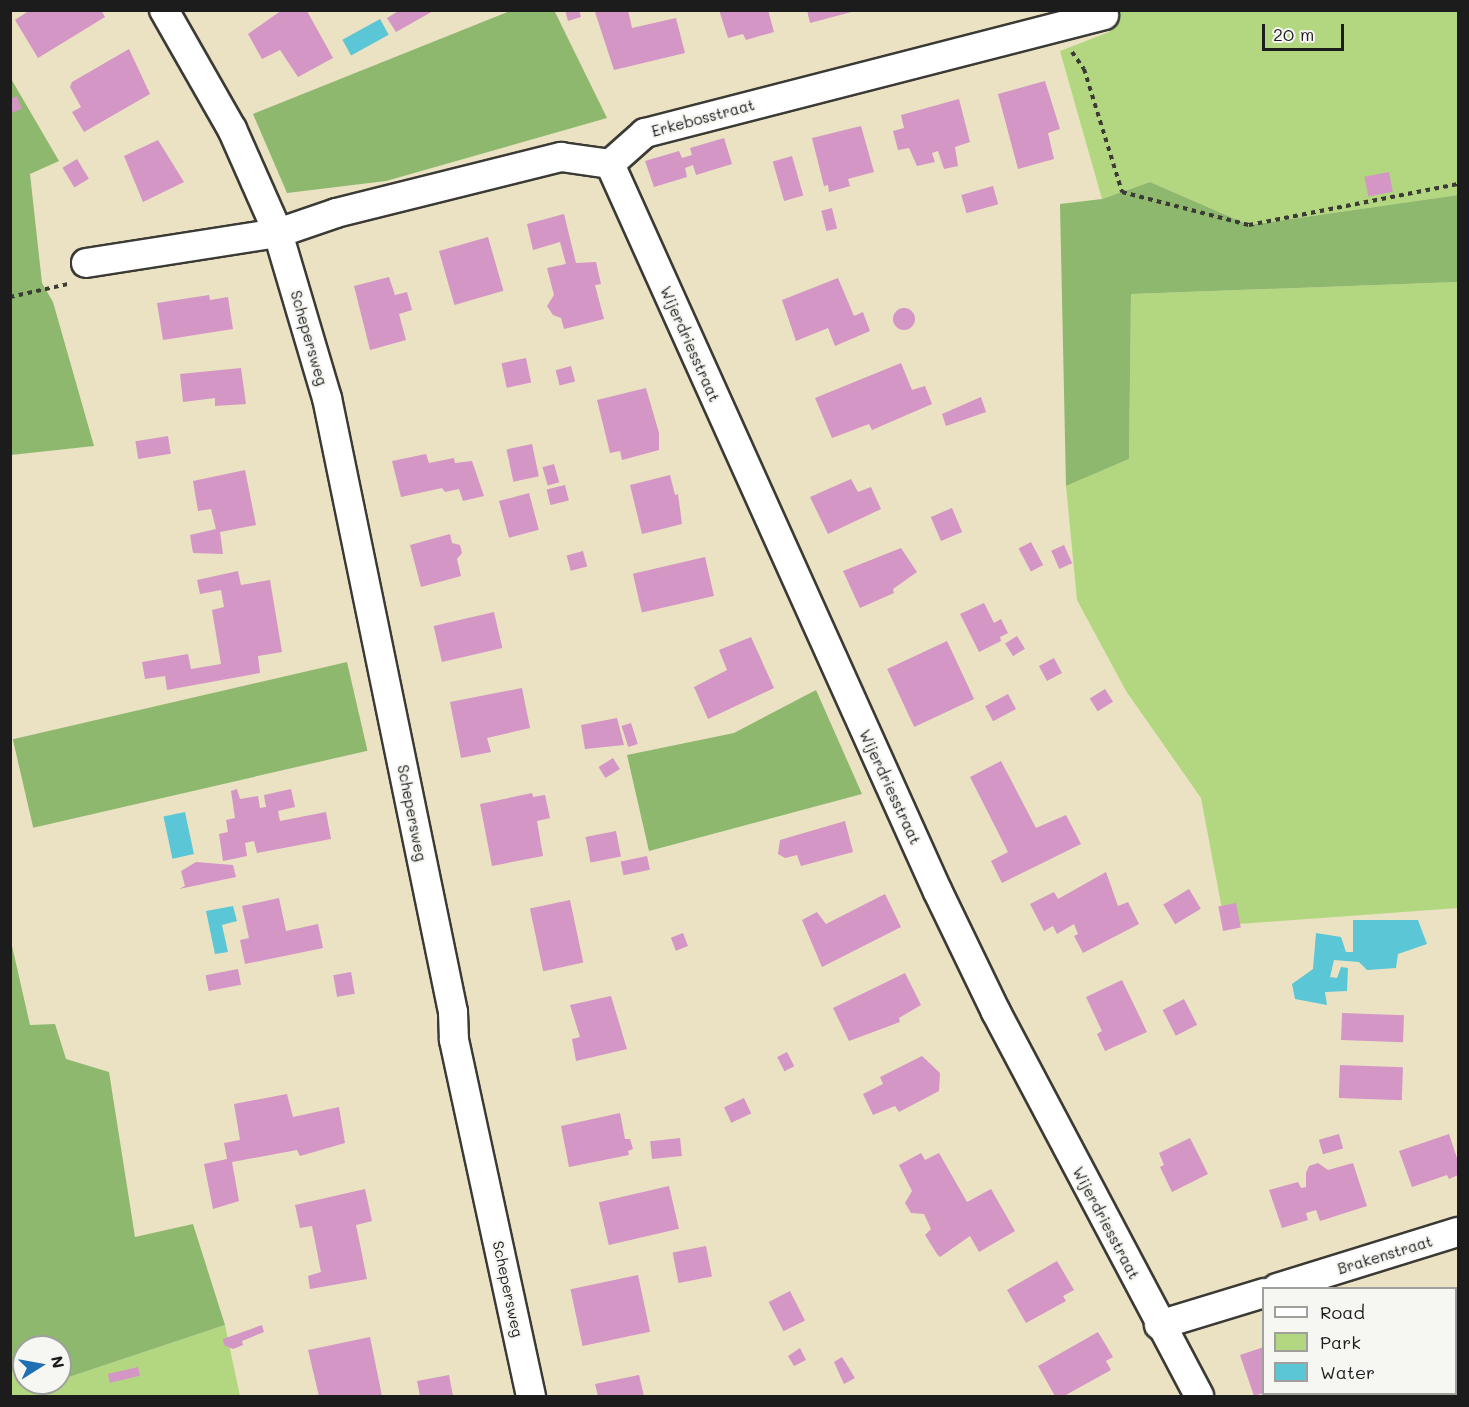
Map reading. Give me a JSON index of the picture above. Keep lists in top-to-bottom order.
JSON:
{
  "streets": {
    "street": [
      "Erkebosstraat",
      "Schepersweg",
      "Wijerdriesstraat",
      "Brakenstraat"
    ]
  },
  "crossings": [
    ["Erkebosstraat", "Wijerdriesstraat"]
  ],
  "legend": ["Road", "Park", "Water"],
  "scale_bar": "20 m",
  "north": "right"
}
